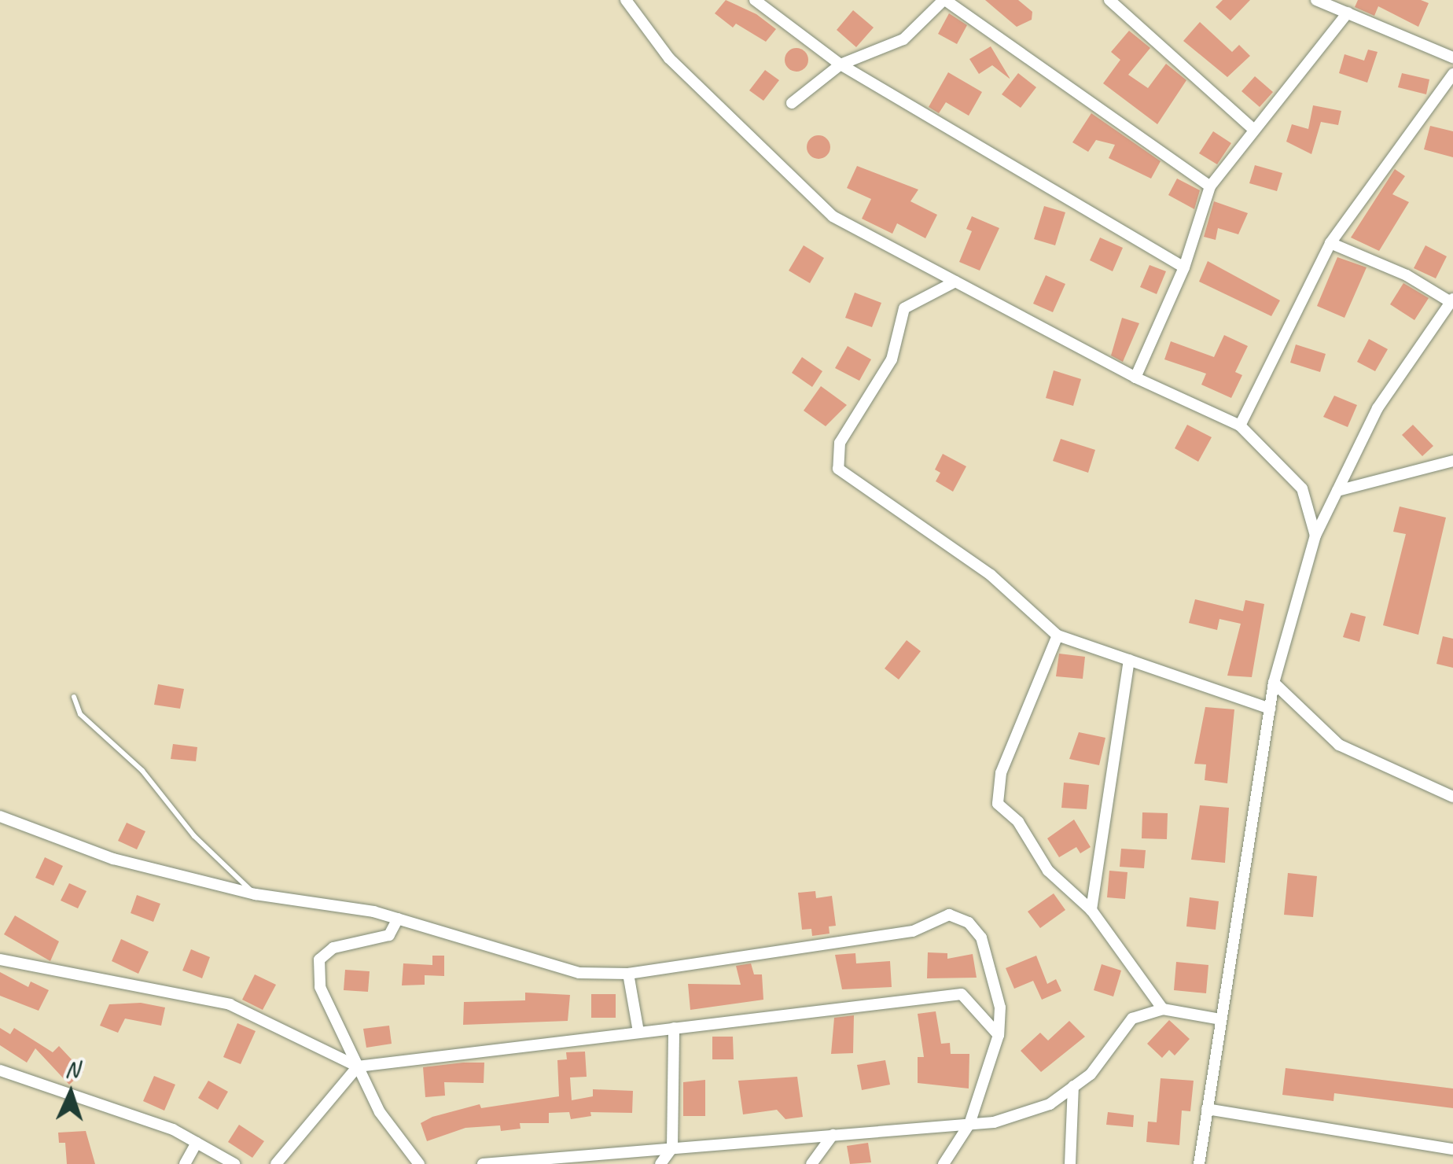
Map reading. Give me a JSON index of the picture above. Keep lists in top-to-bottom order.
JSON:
{
  "north": "top"
}
